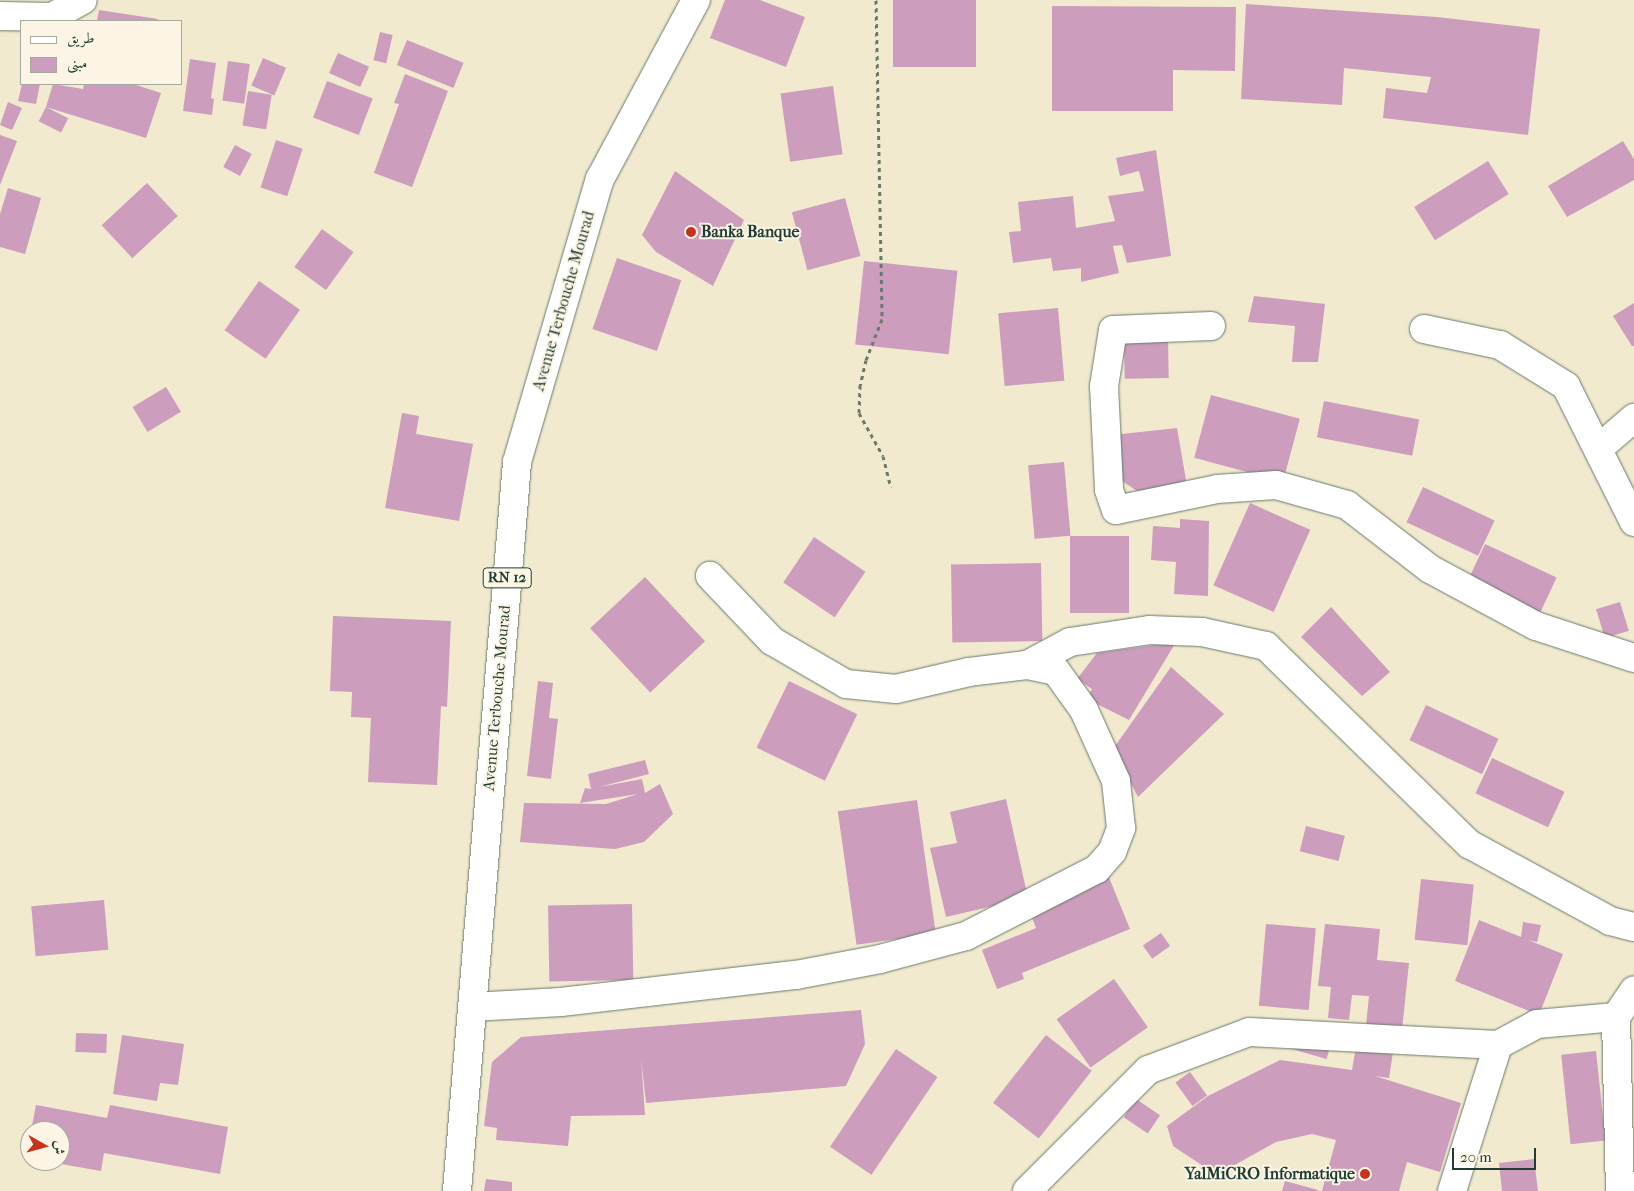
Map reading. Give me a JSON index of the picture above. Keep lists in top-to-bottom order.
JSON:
{
  "streets": {
    "street": ["Avenue Terbouche Mourad", "RN 12"]
  },
  "places": ["Banka Banque", "YalMiCRO Informatique"],
  "legend": ["طريق", "مبنى"],
  "scale_bar": "20 m",
  "north": "right"
}
